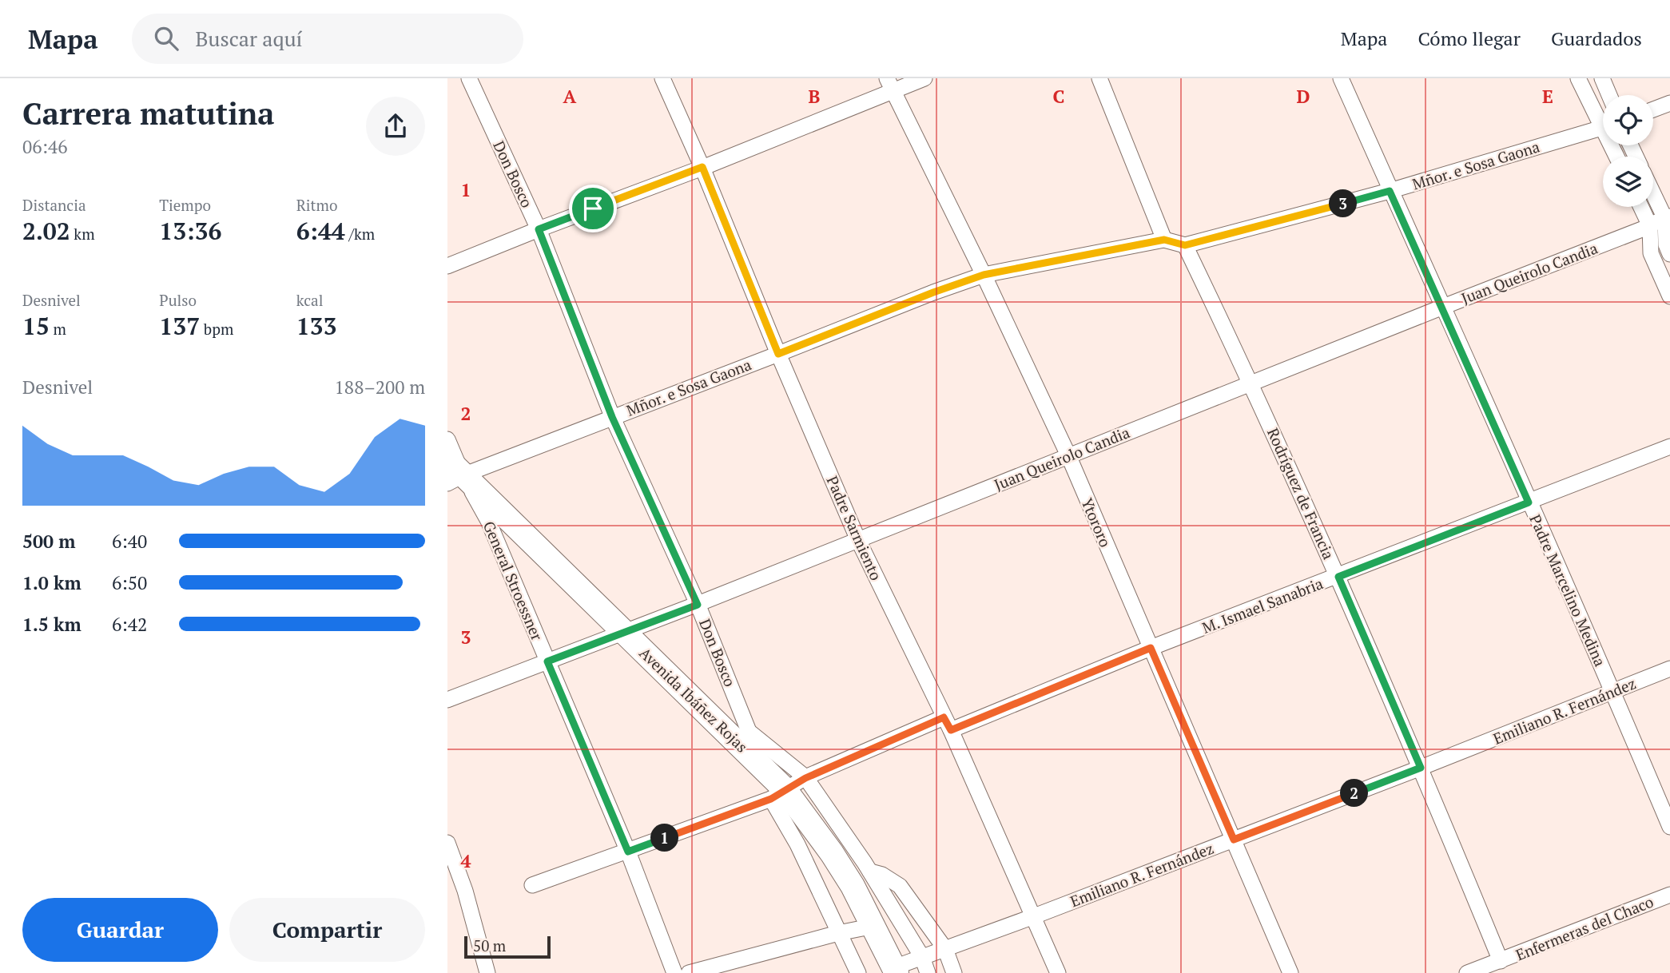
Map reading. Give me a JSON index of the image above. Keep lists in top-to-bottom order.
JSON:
{
  "streets": {
    "highway": ["Avenida Ibáñez Rojas"],
    "street": [
      "Mñor. e Sosa Gaona",
      "Don Bosco",
      "Juan Queirolo Candia",
      "Rodríguez de Francia",
      "Ytororo",
      "Padre Sarmiento",
      "General Stroessner",
      "Padre Marcelino Medina",
      "M. Ismael Sanabria",
      "Emiliano R. Fernández",
      "Enfermeras del Chaco"
    ]
  },
  "crossings": [
    ["Mñor. e Sosa Gaona", "Don Bosco"],
    ["Mñor. e Sosa Gaona", "Rodríguez de Francia"],
    ["Mñor. e Sosa Gaona", "Ytororo"],
    ["Mñor. e Sosa Gaona", "Padre Sarmiento"],
    ["Mñor. e Sosa Gaona", "General Stroessner"],
    ["Mñor. e Sosa Gaona", "Padre Marcelino Medina"],
    ["Mñor. e Sosa Gaona", "Avenida Ibáñez Rojas"],
    ["Don Bosco", "Juan Queirolo Candia"],
    ["Don Bosco", "Avenida Ibáñez Rojas"],
    ["Juan Queirolo Candia", "Rodríguez de Francia"],
    ["Juan Queirolo Candia", "Ytororo"],
    ["Juan Queirolo Candia", "Padre Sarmiento"],
    ["Juan Queirolo Candia", "General Stroessner"],
    ["Juan Queirolo Candia", "Padre Marcelino Medina"],
    ["Juan Queirolo Candia", "Avenida Ibáñez Rojas"],
    ["Rodríguez de Francia", "M. Ismael Sanabria"],
    ["Rodríguez de Francia", "Emiliano R. Fernández"],
    ["Rodríguez de Francia", "Enfermeras del Chaco"],
    ["Ytororo", "M. Ismael Sanabria"],
    ["Ytororo", "Emiliano R. Fernández"],
    ["Padre Sarmiento", "M. Ismael Sanabria"],
    ["Padre Sarmiento", "Emiliano R. Fernández"],
    ["General Stroessner", "M. Ismael Sanabria"],
    ["General Stroessner", "Avenida Ibáñez Rojas"],
    ["Padre Marcelino Medina", "M. Ismael Sanabria"],
    ["Padre Marcelino Medina", "Emiliano R. Fernández"],
    ["M. Ismael Sanabria", "Avenida Ibáñez Rojas"],
    ["Avenida Ibáñez Rojas", "Emiliano R. Fernández"]
  ],
  "scale_bar": "50 m",
  "page": {
    "header": "Mapa",
    "search": "Buscar aquí",
    "nav": ["Mapa", "Cómo llegar", "Guardados"],
    "heading": ["Carrera matutina", "06:46"],
    "stats": [
      ["Distancia", "2.02 km"],
      ["Tiempo", "13:36"],
      ["Ritmo", "6:44 /km"],
      ["Desnivel", "15 m"],
      ["Pulso", "137 bpm"],
      ["kcal", "133"]
    ],
    "pins": ["3", "2", "1"],
    "chart": ["Desnivel", "188–200 m"],
    "list": [
      {
        "name": "500 m",
        "note": "6:40"
      },
      {
        "name": "1.0 km",
        "note": "6:50"
      },
      {
        "name": "1.5 km",
        "note": "6:42"
      }
    ],
    "buttons": ["Guardar", "Compartir"],
    "scale": "50 m"
  },
  "grid": {
    "columns": [
      "A",
      "B",
      "C",
      "D",
      "E"
    ],
    "rows": [
      "1",
      "2",
      "3",
      "4"
    ]
  }
}
